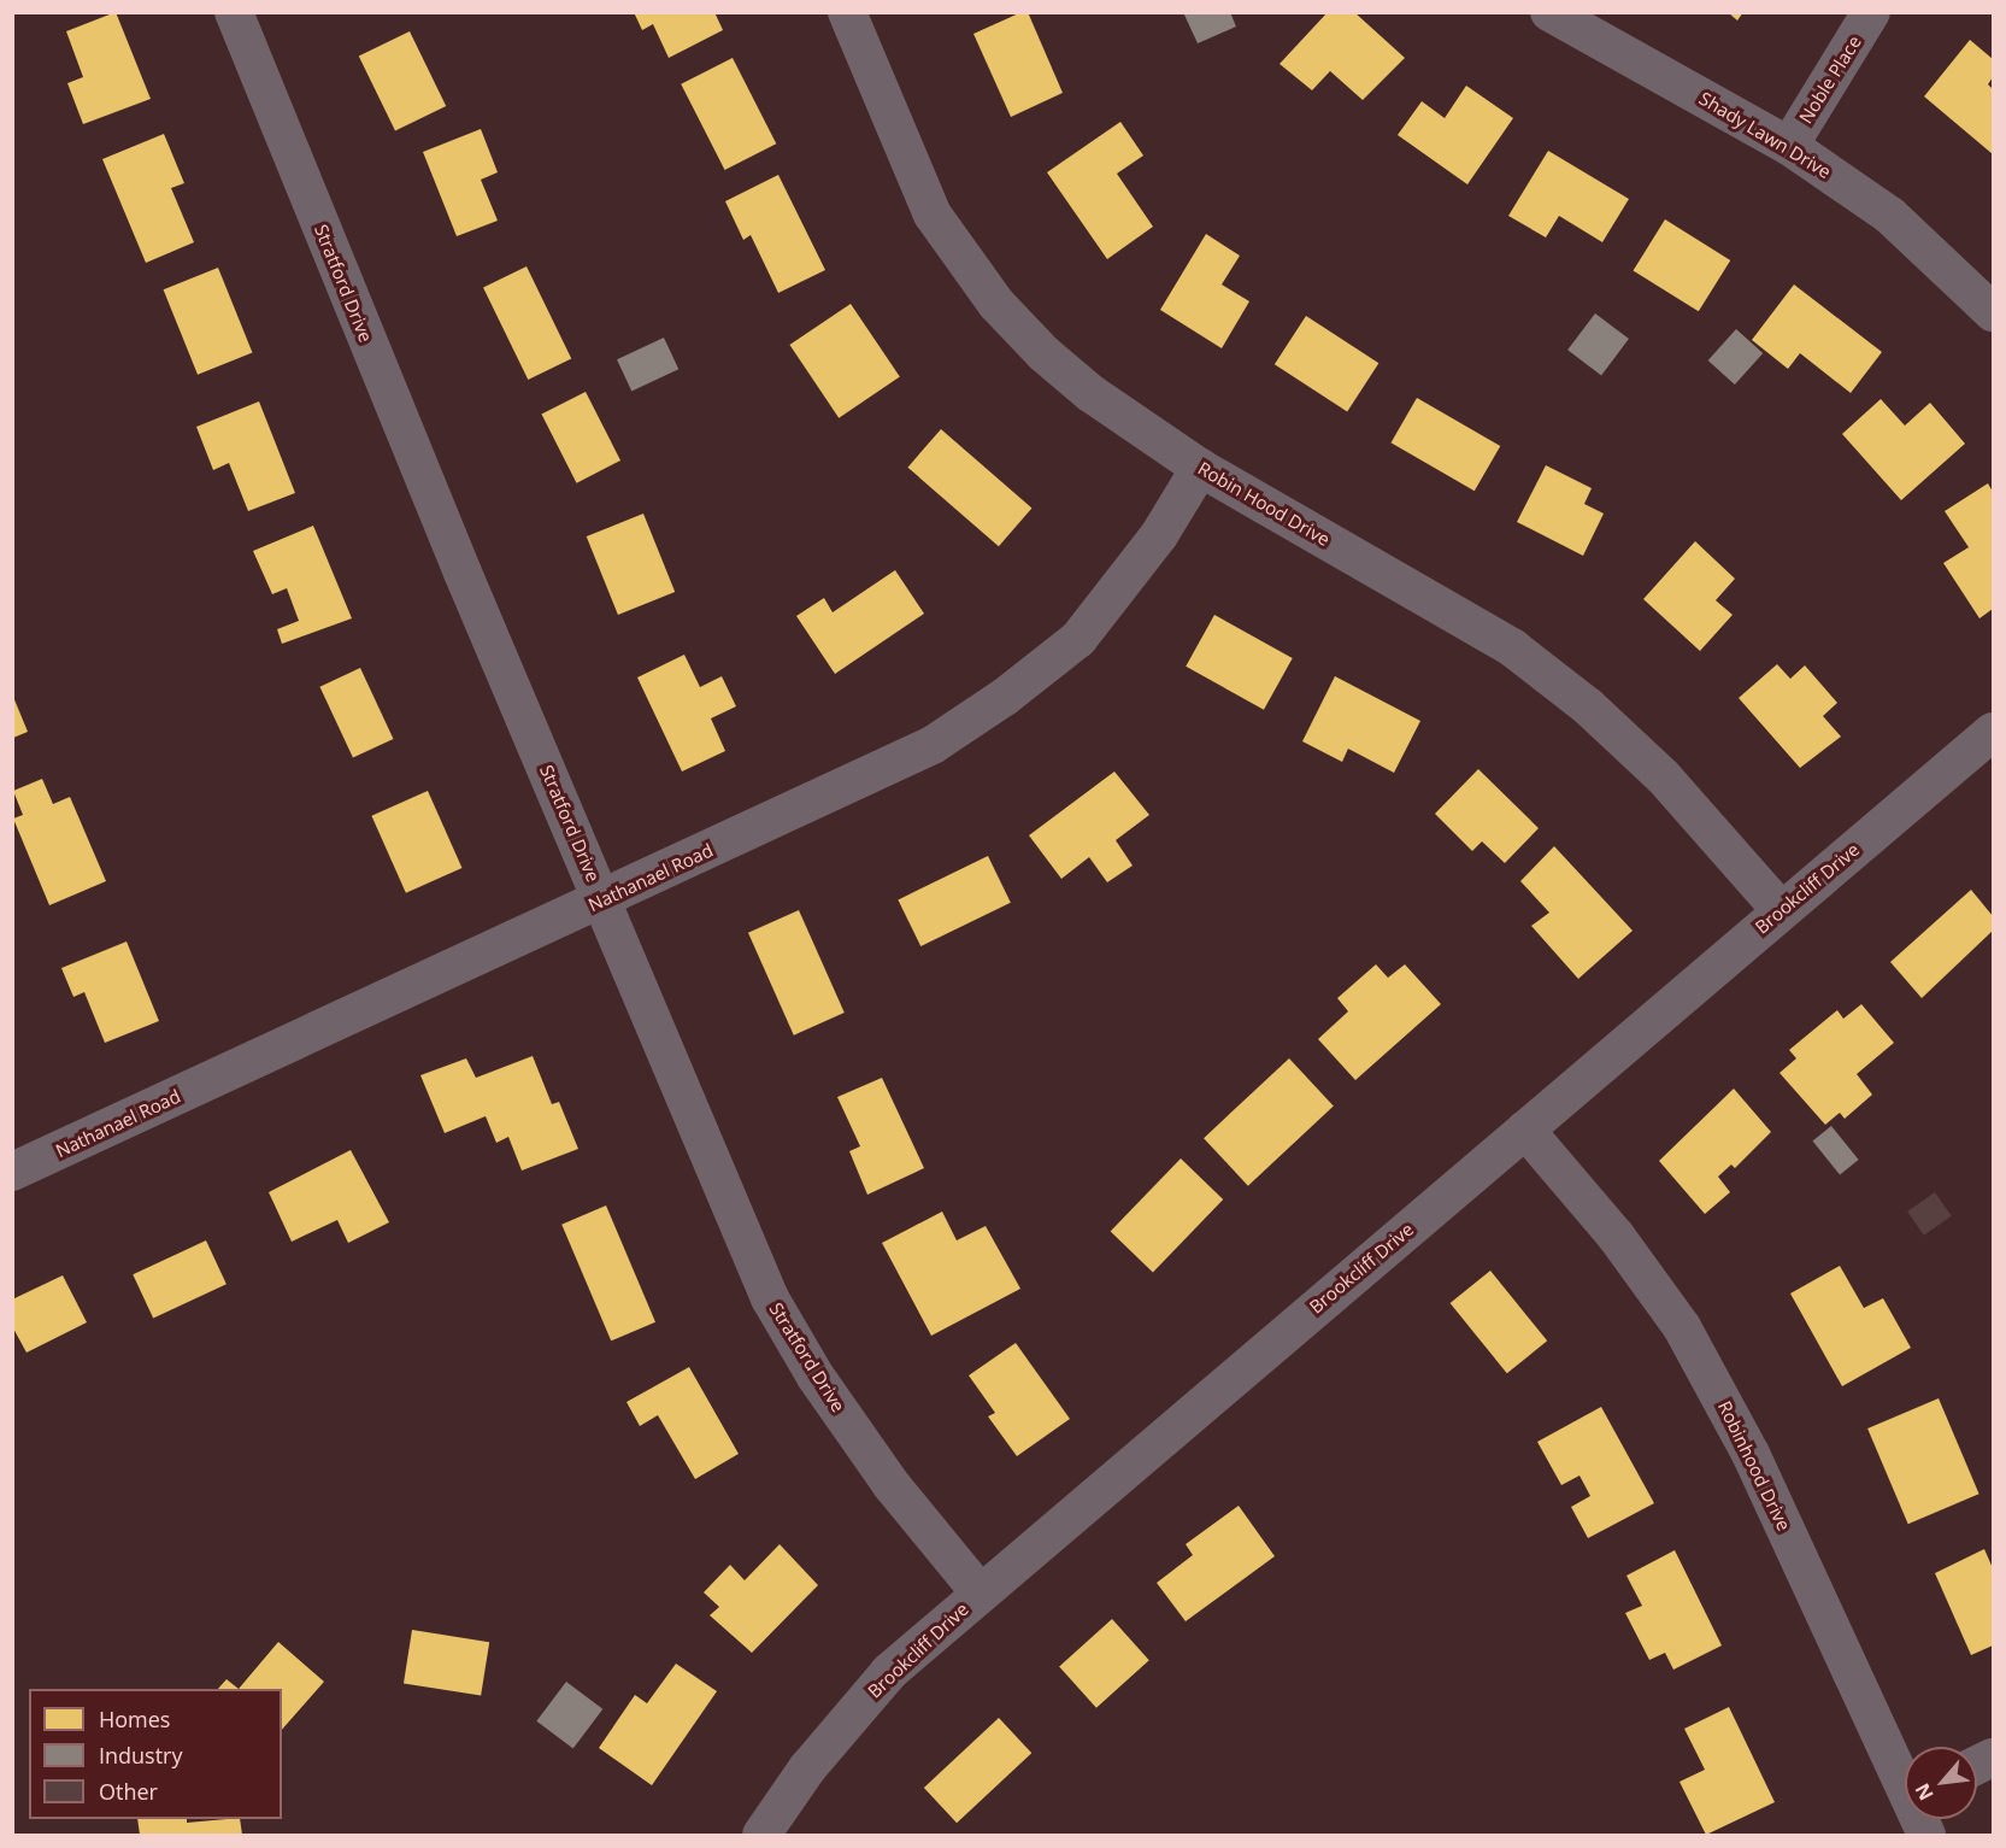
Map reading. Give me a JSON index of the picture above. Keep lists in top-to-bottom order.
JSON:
{
  "streets": {
    "street": [
      "Noble Place",
      "Shady Lawn Drive",
      "Stratford Drive",
      "Robin Hood Drive",
      "Nathanael Road",
      "Brookcliff Drive",
      "Robinhood Drive"
    ]
  },
  "crossings": [
    ["Noble Place", "Shady Lawn Drive"],
    ["Stratford Drive", "Nathanael Road"],
    ["Stratford Drive", "Brookcliff Drive"],
    ["Robin Hood Drive", "Nathanael Road"],
    ["Robin Hood Drive", "Brookcliff Drive"],
    ["Brookcliff Drive", "Robinhood Drive"]
  ],
  "legend": ["Homes", "Industry", "Other"],
  "north": "bottom left"
}
